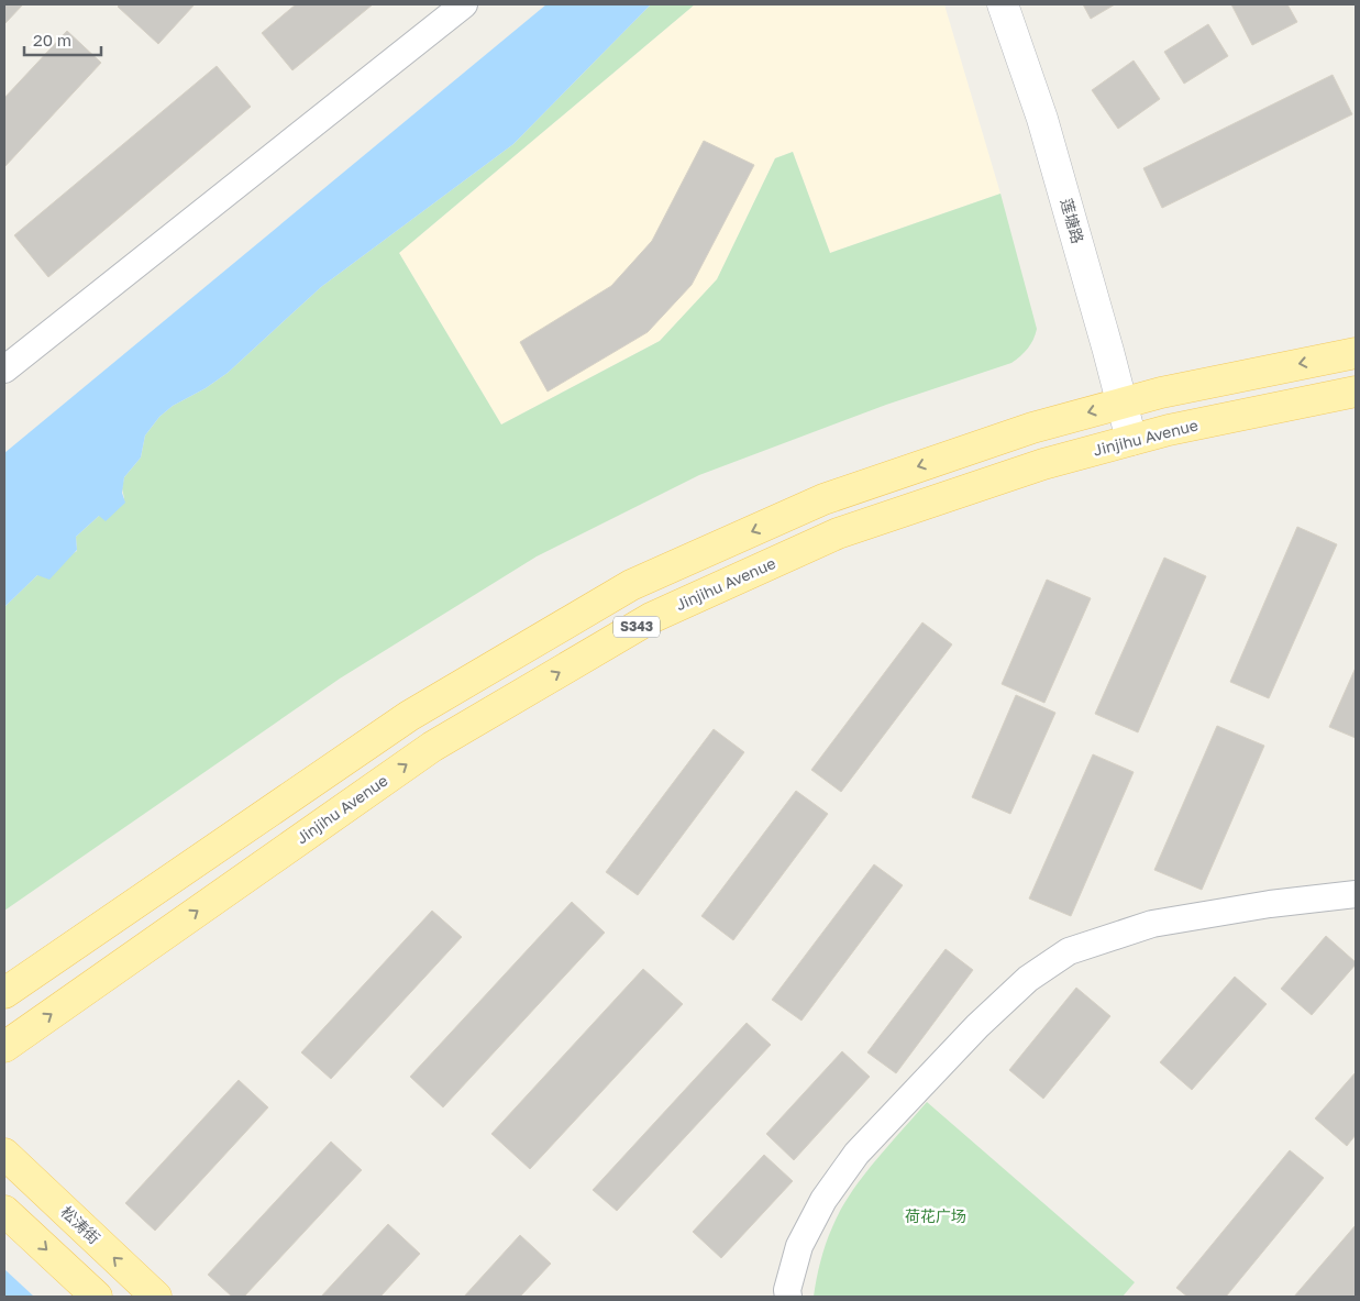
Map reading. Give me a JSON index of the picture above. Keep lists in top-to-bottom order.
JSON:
{
  "streets": {
    "main road": ["Jinjihu Avenue", "S343", "松涛街"],
    "street": ["莲塘路"]
  },
  "crossings": [
    ["莲塘路", "Jinjihu Avenue"],
    ["莲塘路", "S343"]
  ],
  "parks": ["荷花广场"],
  "scale_bar": "20 m"
}
